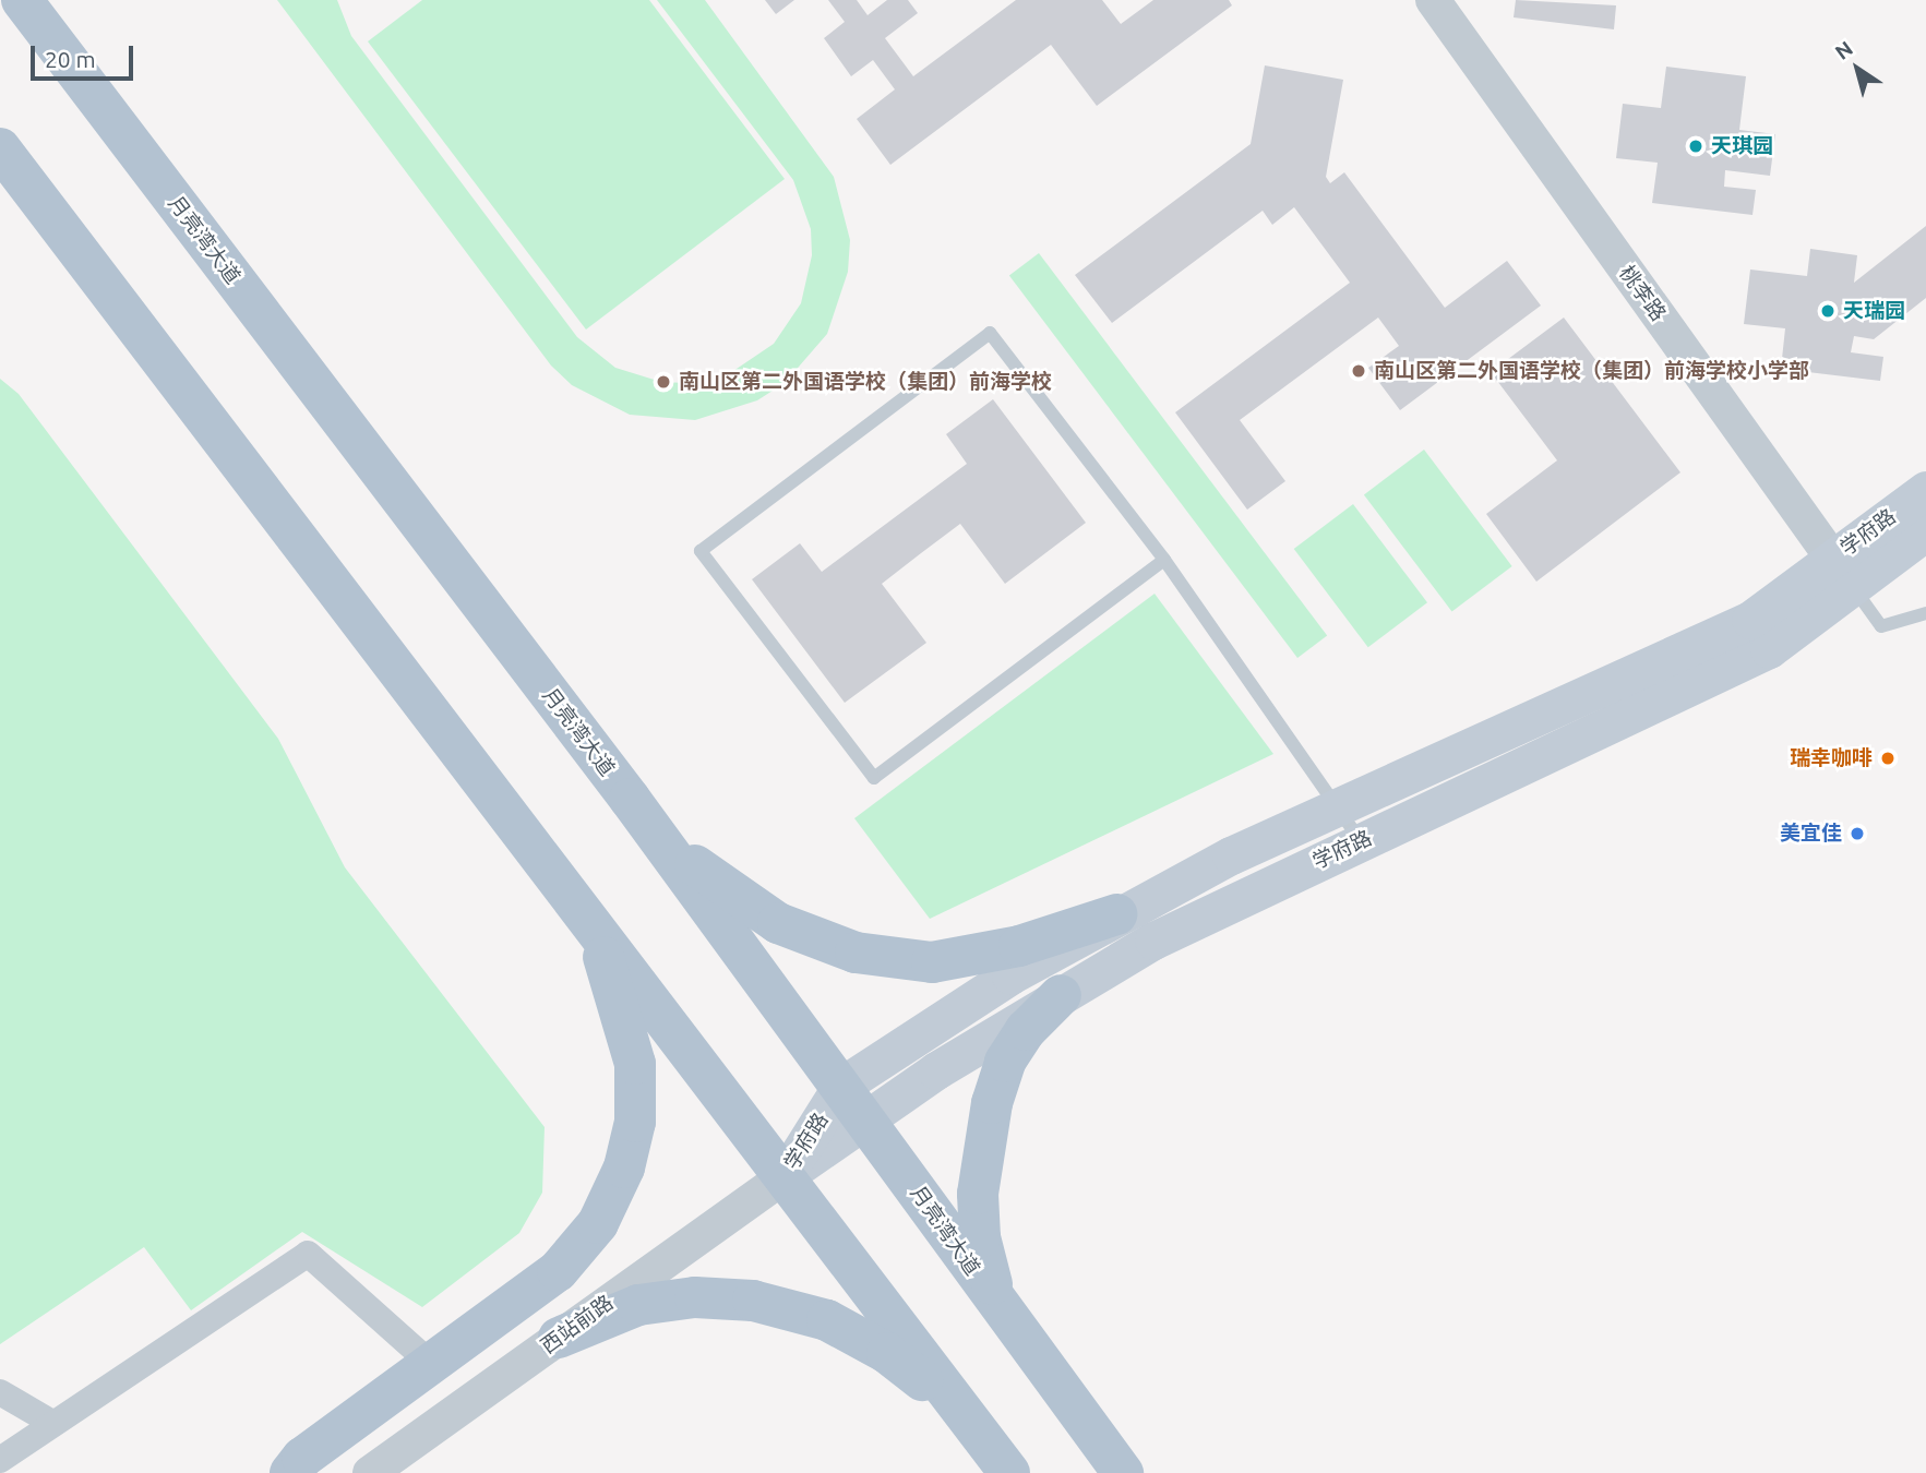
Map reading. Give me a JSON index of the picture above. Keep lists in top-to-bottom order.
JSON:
{
  "streets": {
    "main road": ["月亮湾大道", "学府路"],
    "street": ["桃李路", "西站前路"]
  },
  "crossings": [
    ["月亮湾大道", "学府路"],
    ["桃李路", "学府路"],
    ["学府路", "西站前路"]
  ],
  "places": [
    "天琪园",
    "天瑞园",
    "南山区第二外国语学校（集团）前海学校小学部",
    "南山区第二外国语学校（集团）前海学校",
    "瑞幸咖啡",
    "美宜佳"
  ],
  "scale_bar": "20 m",
  "north": "top left"
}
